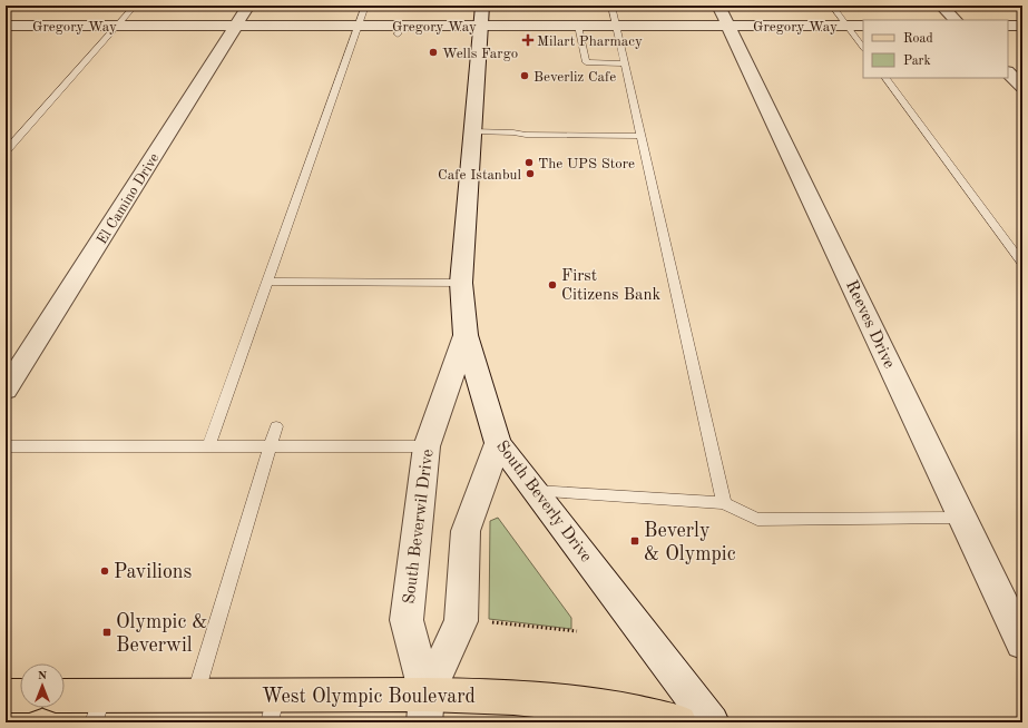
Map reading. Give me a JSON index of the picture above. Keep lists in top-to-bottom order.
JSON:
{
  "streets": {
    "main road": ["West Olympic Boulevard"],
    "street": [
      "Gregory Way",
      "El Camino Drive",
      "Reeves Drive",
      "South Beverly Drive",
      "South Beverwil Drive"
    ]
  },
  "crossings": [
    ["Gregory Way", "El Camino Drive"],
    ["Gregory Way", "Reeves Drive"],
    ["Gregory Way", "South Beverly Drive"],
    ["South Beverly Drive", "South Beverwil Drive"],
    ["South Beverwil Drive", "West Olympic Boulevard"]
  ],
  "places": {
    "health": ["Milart Pharmacy"],
    "other": [
      "Wells Fargo",
      "Beverliz Cafe",
      "The UPS Store",
      "Cafe Istanbul",
      "First Citizens Bank",
      "Pavilions"
    ],
    "transit": ["Beverly & Olympic", "Olympic & Beverwil"]
  },
  "legend": ["Road", "Park"],
  "north": "top"
}
